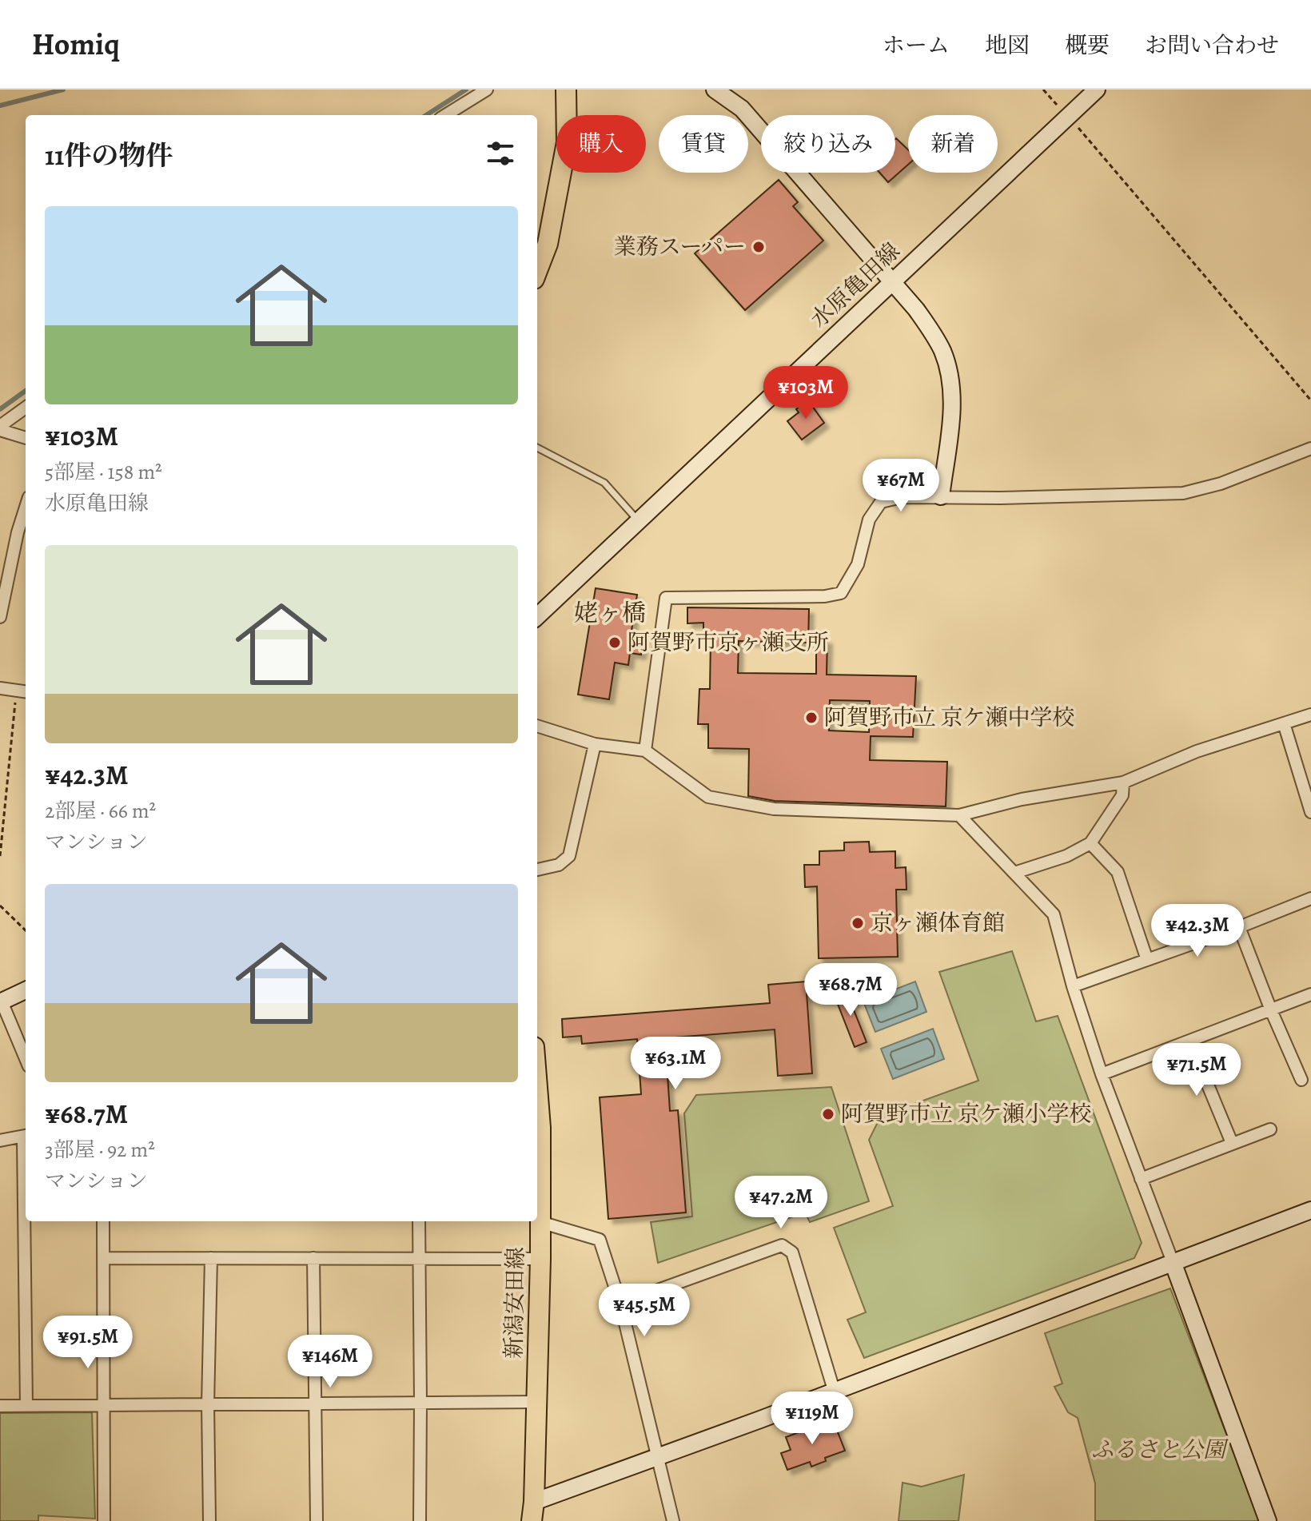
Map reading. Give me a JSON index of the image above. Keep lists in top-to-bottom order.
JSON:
{
  "streets": {
    "main road": ["新潟安田線"],
    "street": ["水原亀田線"]
  },
  "districts": ["姥ヶ橋"],
  "parks": ["ふるさと公園"],
  "places": [
    "業務スーパー",
    "阿賀野市京ヶ瀬支所",
    "阿賀野市立 京ケ瀬中学校",
    "京ヶ瀬体育館",
    "阿賀野市立 京ケ瀬小学校"
  ],
  "page": {
    "header": "Homiq",
    "nav": [
      "ホーム",
      "地図",
      "概要",
      "お問い合わせ"
    ],
    "chip": [
      "購入",
      "賃貸",
      "絞り込み",
      "新着"
    ],
    "heading": "11件の物件",
    "list": [
      {
        "name": "¥103M",
        "note": "5部屋 · 158 m² · 水原亀田線"
      },
      {
        "name": "¥42.3M",
        "note": "2部屋 · 66 m² · マンション"
      },
      {
        "name": "¥68.7M",
        "note": "3部屋 · 92 m² · マンション"
      }
    ],
    "price": [
      "¥103M",
      "¥67M",
      "¥42.3M",
      "¥68.7M",
      "¥63.1M",
      "¥71.5M",
      "¥47.2M",
      "¥45.5M",
      "¥91.5M",
      "¥146M",
      "¥119M"
    ]
  }
}
